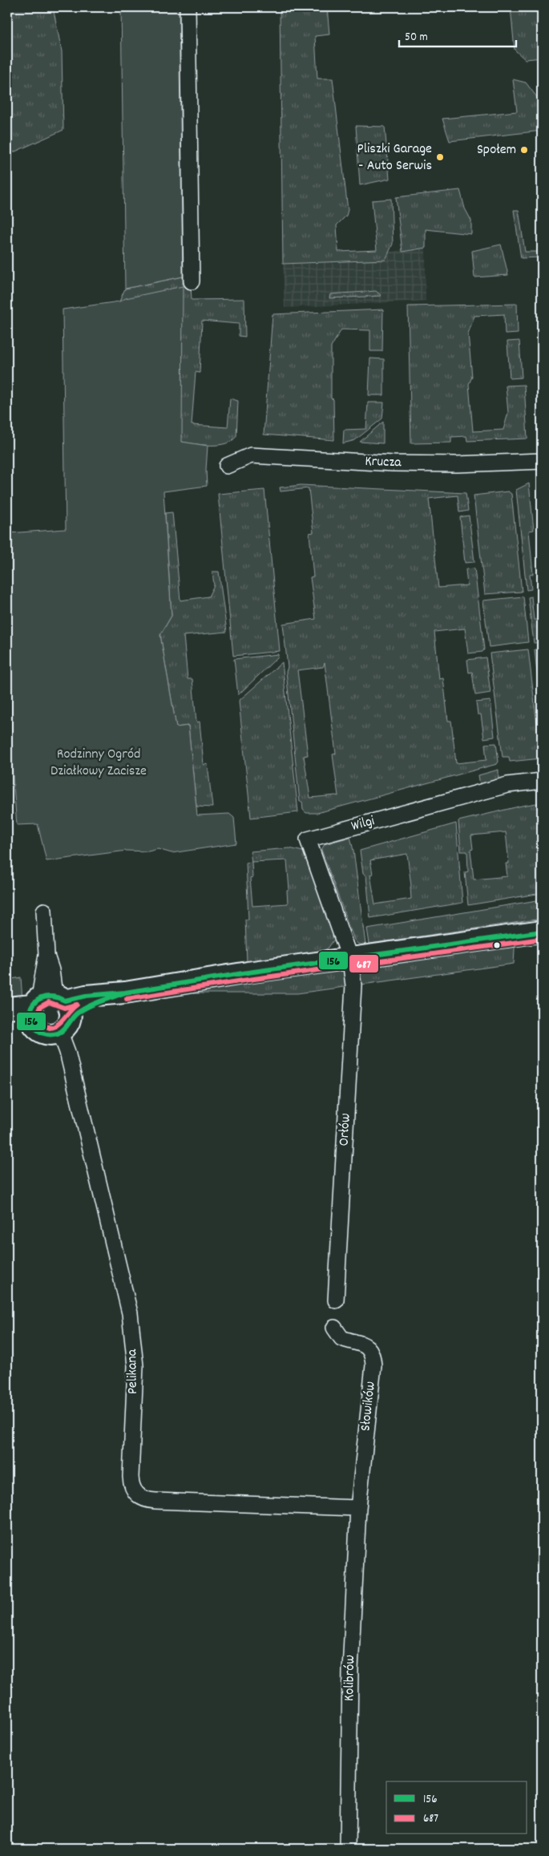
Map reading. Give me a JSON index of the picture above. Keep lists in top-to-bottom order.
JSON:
{
  "streets": {
    "street": [
      "Krucza",
      "Wilgi",
      "Orłów",
      "Pelikana",
      "Słowików",
      "Kolibrów"
    ]
  },
  "crossings": [
    ["Wilgi", "Orłów"],
    ["Pelikana", "Słowików"],
    ["Pelikana", "Kolibrów"],
    ["Słowików", "Kolibrów"]
  ],
  "parks": ["Rodzinny Ogród Działkowy Zacisze"],
  "places": ["Społem", "Pliszki Garage - Auto Serwis"],
  "lines": ["transit line 156", "transit line 687"],
  "legend": ["156", "687"],
  "scale_bar": "50 m"
}
